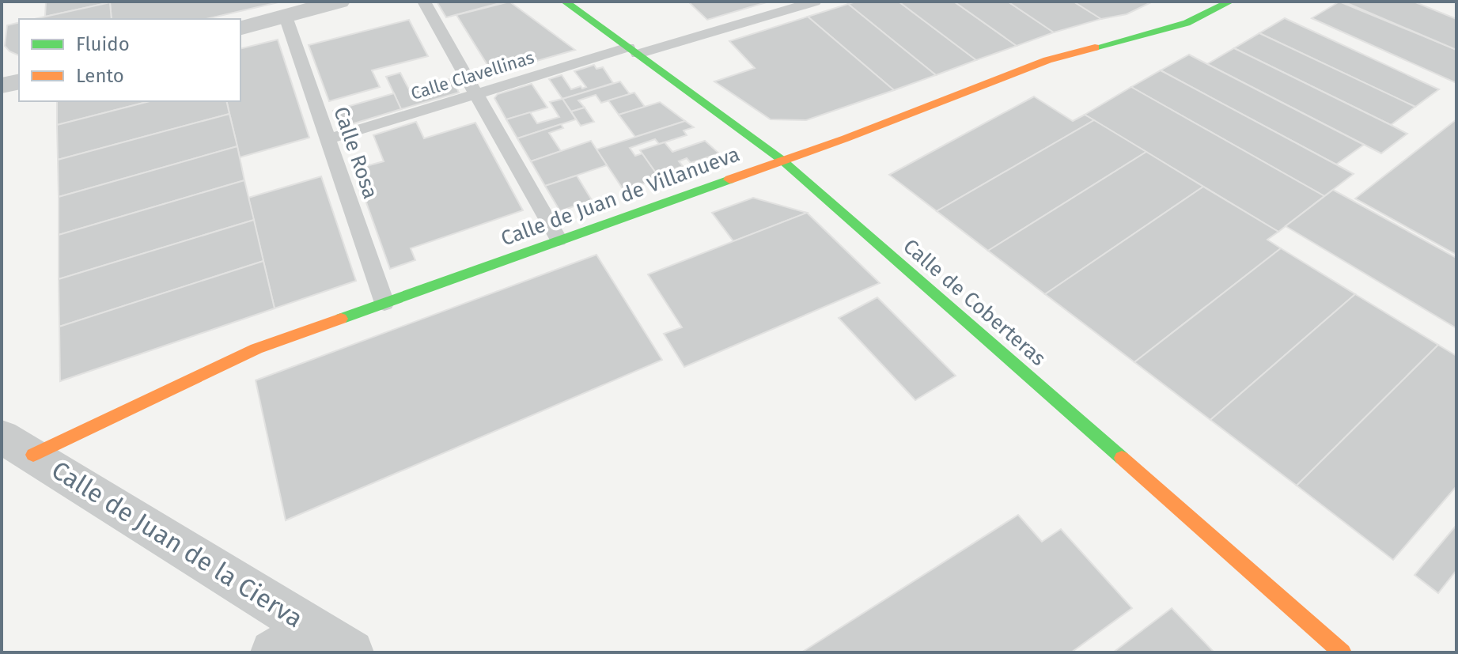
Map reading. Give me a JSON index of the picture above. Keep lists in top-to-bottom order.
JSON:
{
  "streets": {
    "street": ["Calle de Juan de Villanueva", "Calle de Coberteras", "Calle de Juan de la Cierva"],
    "lane": ["Calle Clavellinas", "Calle Rosa"]
  },
  "crossings": [
    ["Calle Clavellinas", "Calle Rosa"],
    ["Calle Clavellinas", "Calle de Coberteras"],
    ["Calle Rosa", "Calle de Juan de Villanueva"],
    ["Calle de Juan de Villanueva", "Calle de Coberteras"],
    ["Calle de Juan de Villanueva", "Calle de Juan de la Cierva"]
  ],
  "legend": ["Fluido", "Lento"]
}
